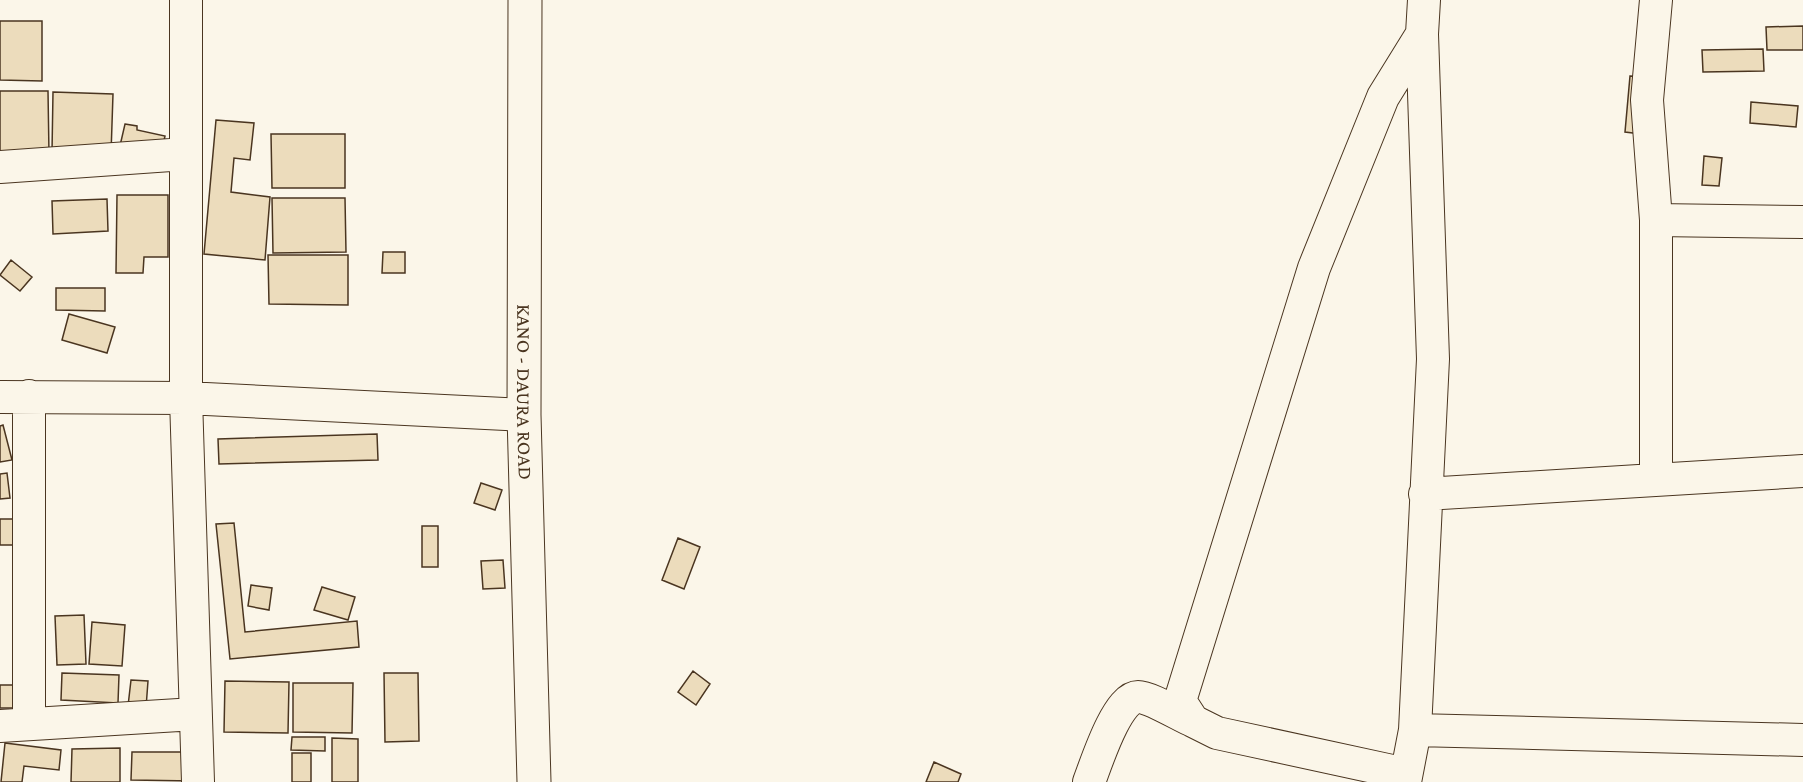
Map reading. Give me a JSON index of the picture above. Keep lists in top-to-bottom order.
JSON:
{
  "streets": {
    "highway": ["KANO - DAURA ROAD"]
  }
}
